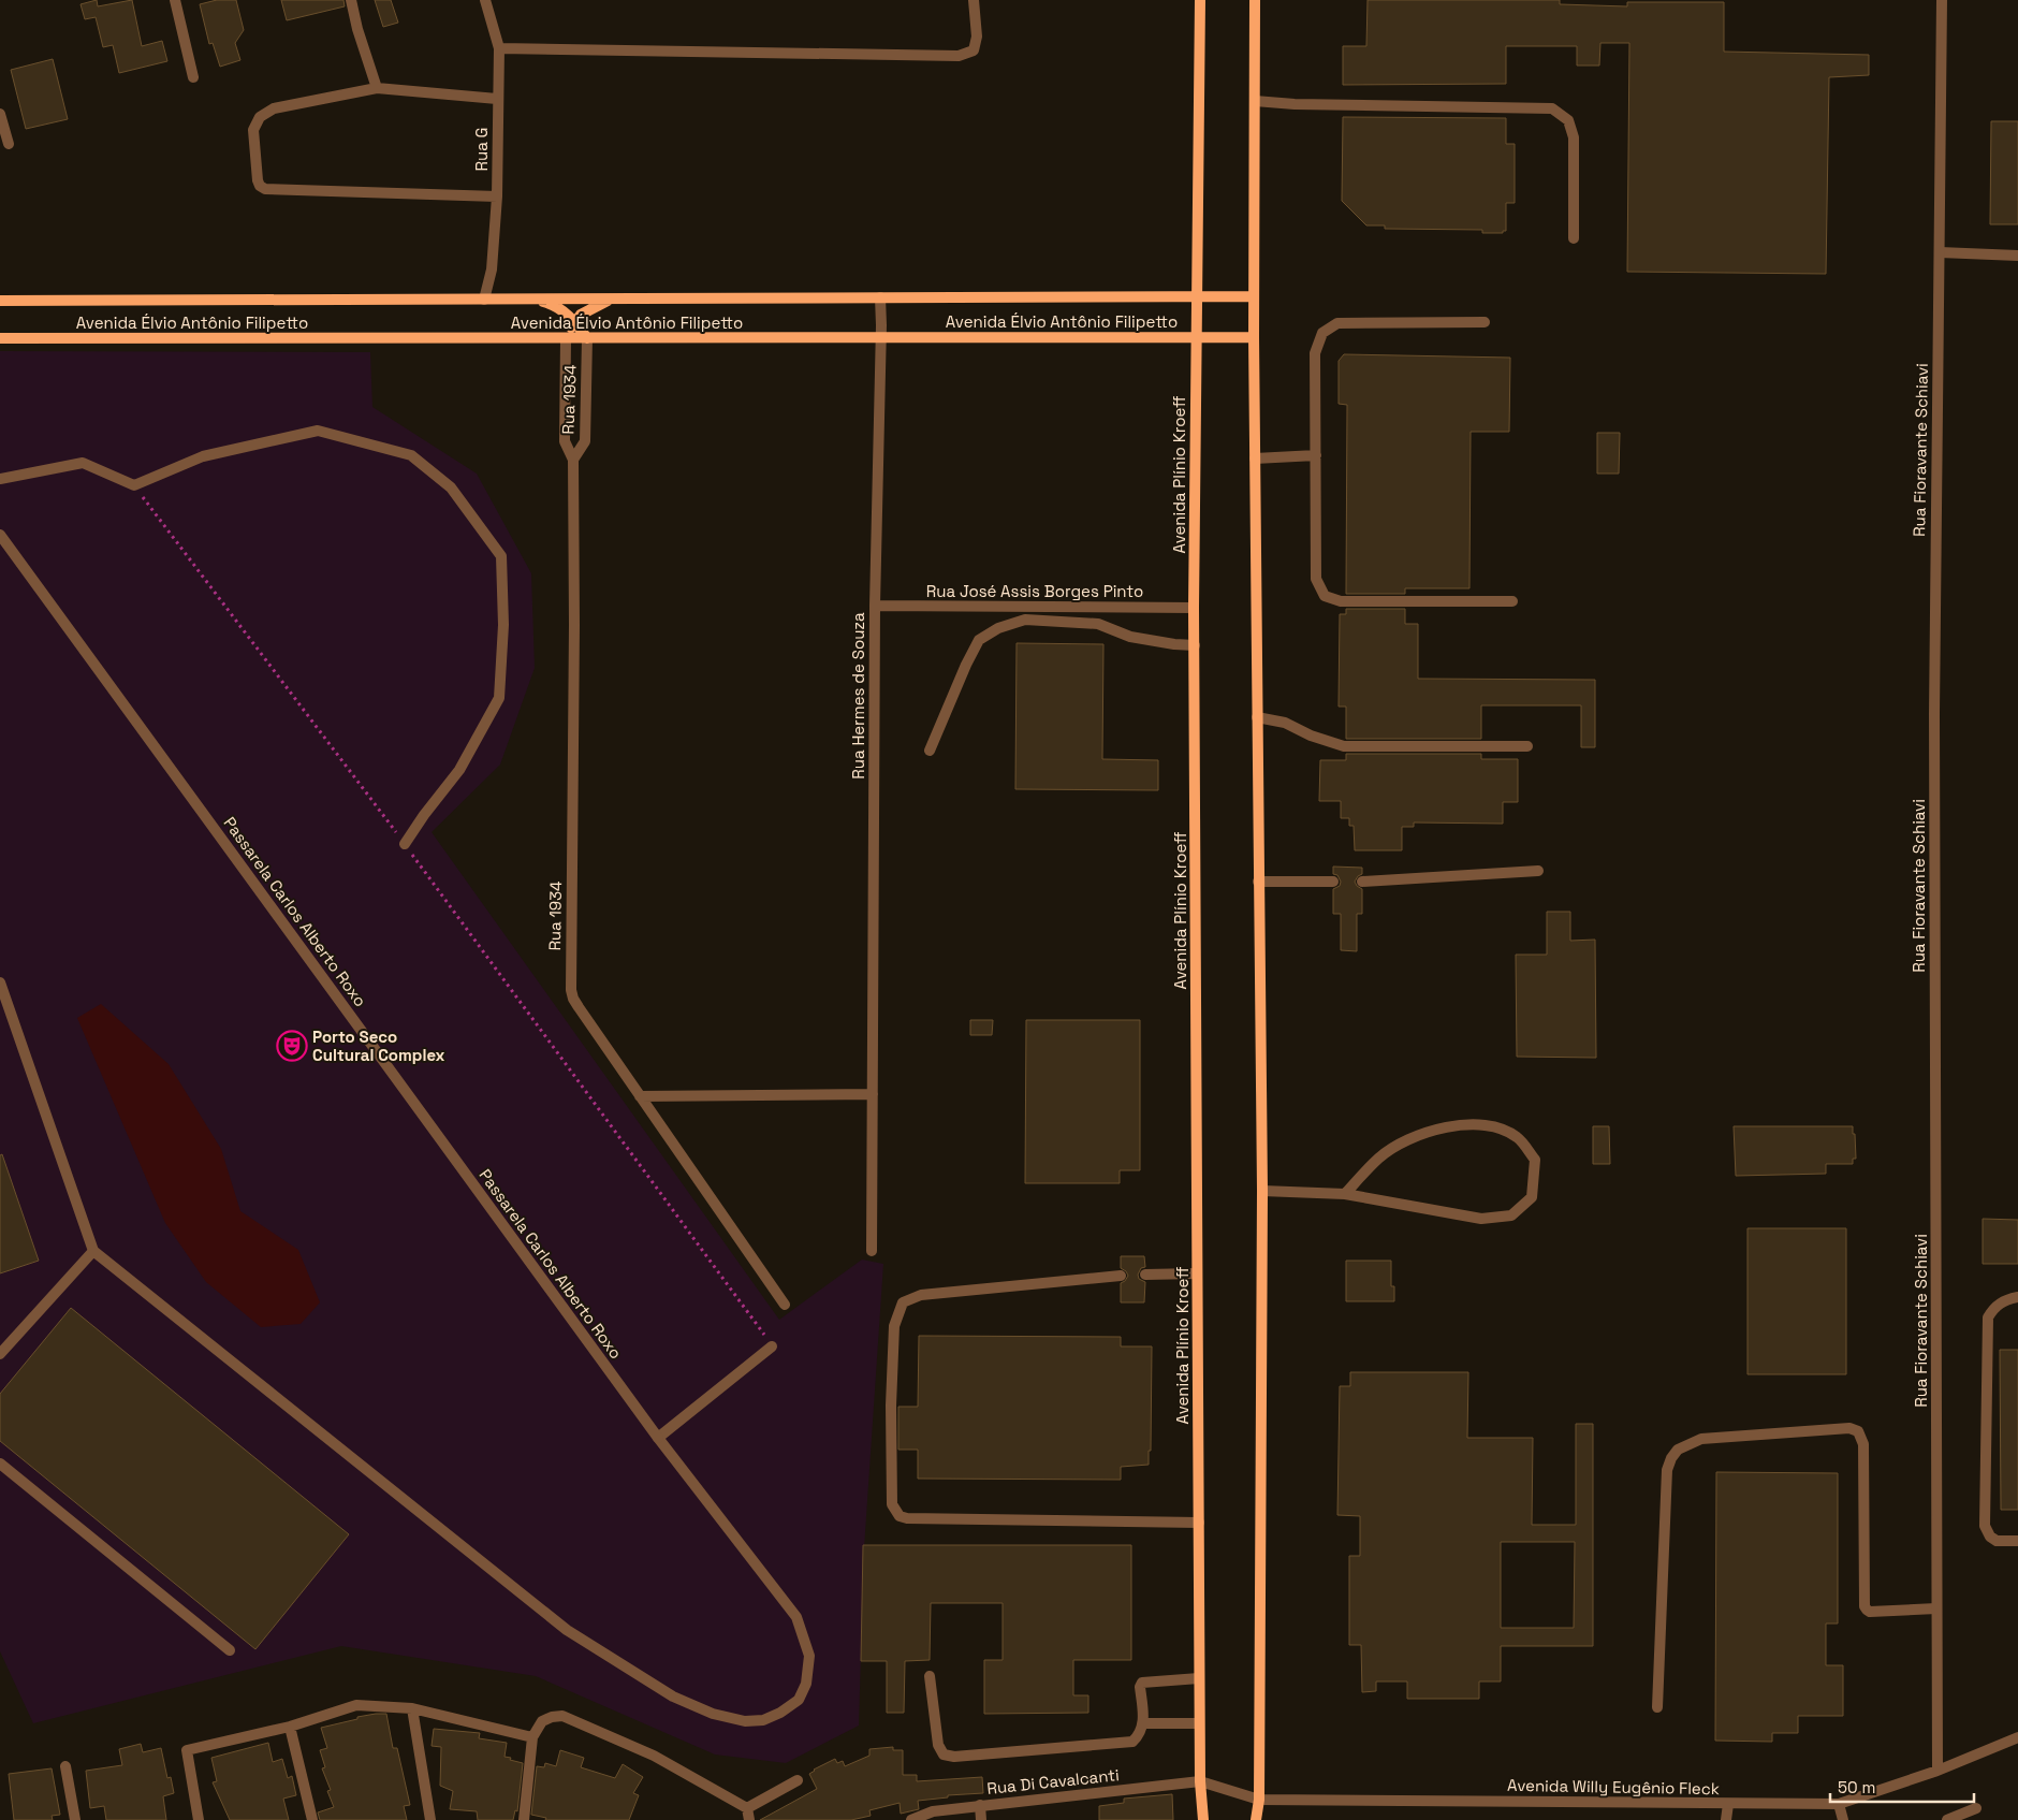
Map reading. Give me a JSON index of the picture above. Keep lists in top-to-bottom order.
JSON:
{
  "streets": {
    "main road": ["Avenida Élvio Antônio Filipetto", "Avenida Plínio Kroeff"],
    "street": [
      "Rua G",
      "Rua 1934",
      "Rua Fioravante Schiavi",
      "Rua José Assis Borges Pinto",
      "Rua Hermes de Souza",
      "Passarela Carlos Alberto Roxo",
      "Rua Di Cavalcanti",
      "Avenida Willy Eugênio Fleck"
    ]
  },
  "crossings": [
    ["Rua G", "Avenida Élvio Antônio Filipetto"],
    ["Avenida Élvio Antônio Filipetto", "Rua 1934"],
    ["Avenida Élvio Antônio Filipetto", "Avenida Plínio Kroeff"],
    ["Avenida Élvio Antônio Filipetto", "Rua Hermes de Souza"],
    ["Rua Fioravante Schiavi", "Avenida Willy Eugênio Fleck"],
    ["Avenida Plínio Kroeff", "Rua José Assis Borges Pinto"],
    ["Avenida Plínio Kroeff", "Rua Di Cavalcanti"],
    ["Avenida Plínio Kroeff", "Avenida Willy Eugênio Fleck"],
    ["Rua José Assis Borges Pinto", "Rua Hermes de Souza"],
    ["Rua Di Cavalcanti", "Avenida Willy Eugênio Fleck"]
  ],
  "places": {
    "theatre": ["Porto Seco Cultural Complex"]
  },
  "scale_bar": "50 m"
}
